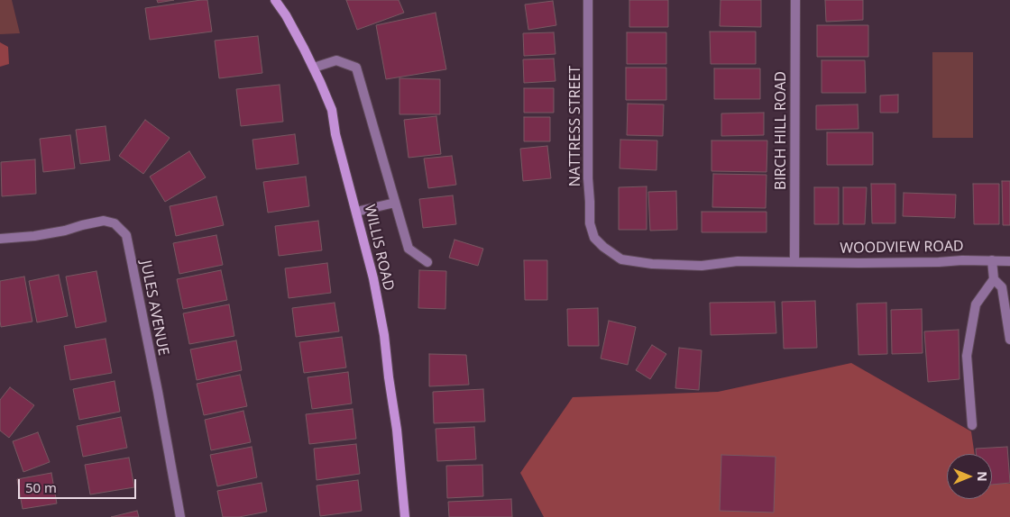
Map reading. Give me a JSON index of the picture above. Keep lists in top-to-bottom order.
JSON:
{
  "streets": {
    "street": [
      "NATTRESS STREET",
      "BIRCH HILL ROAD",
      "WILLIS ROAD",
      "WOODVIEW ROAD",
      "JULES AVENUE"
    ]
  },
  "crossings": [
    ["NATTRESS STREET", "WOODVIEW ROAD"],
    ["BIRCH HILL ROAD", "WOODVIEW ROAD"]
  ],
  "scale_bar": "50 m",
  "north": "right"
}
